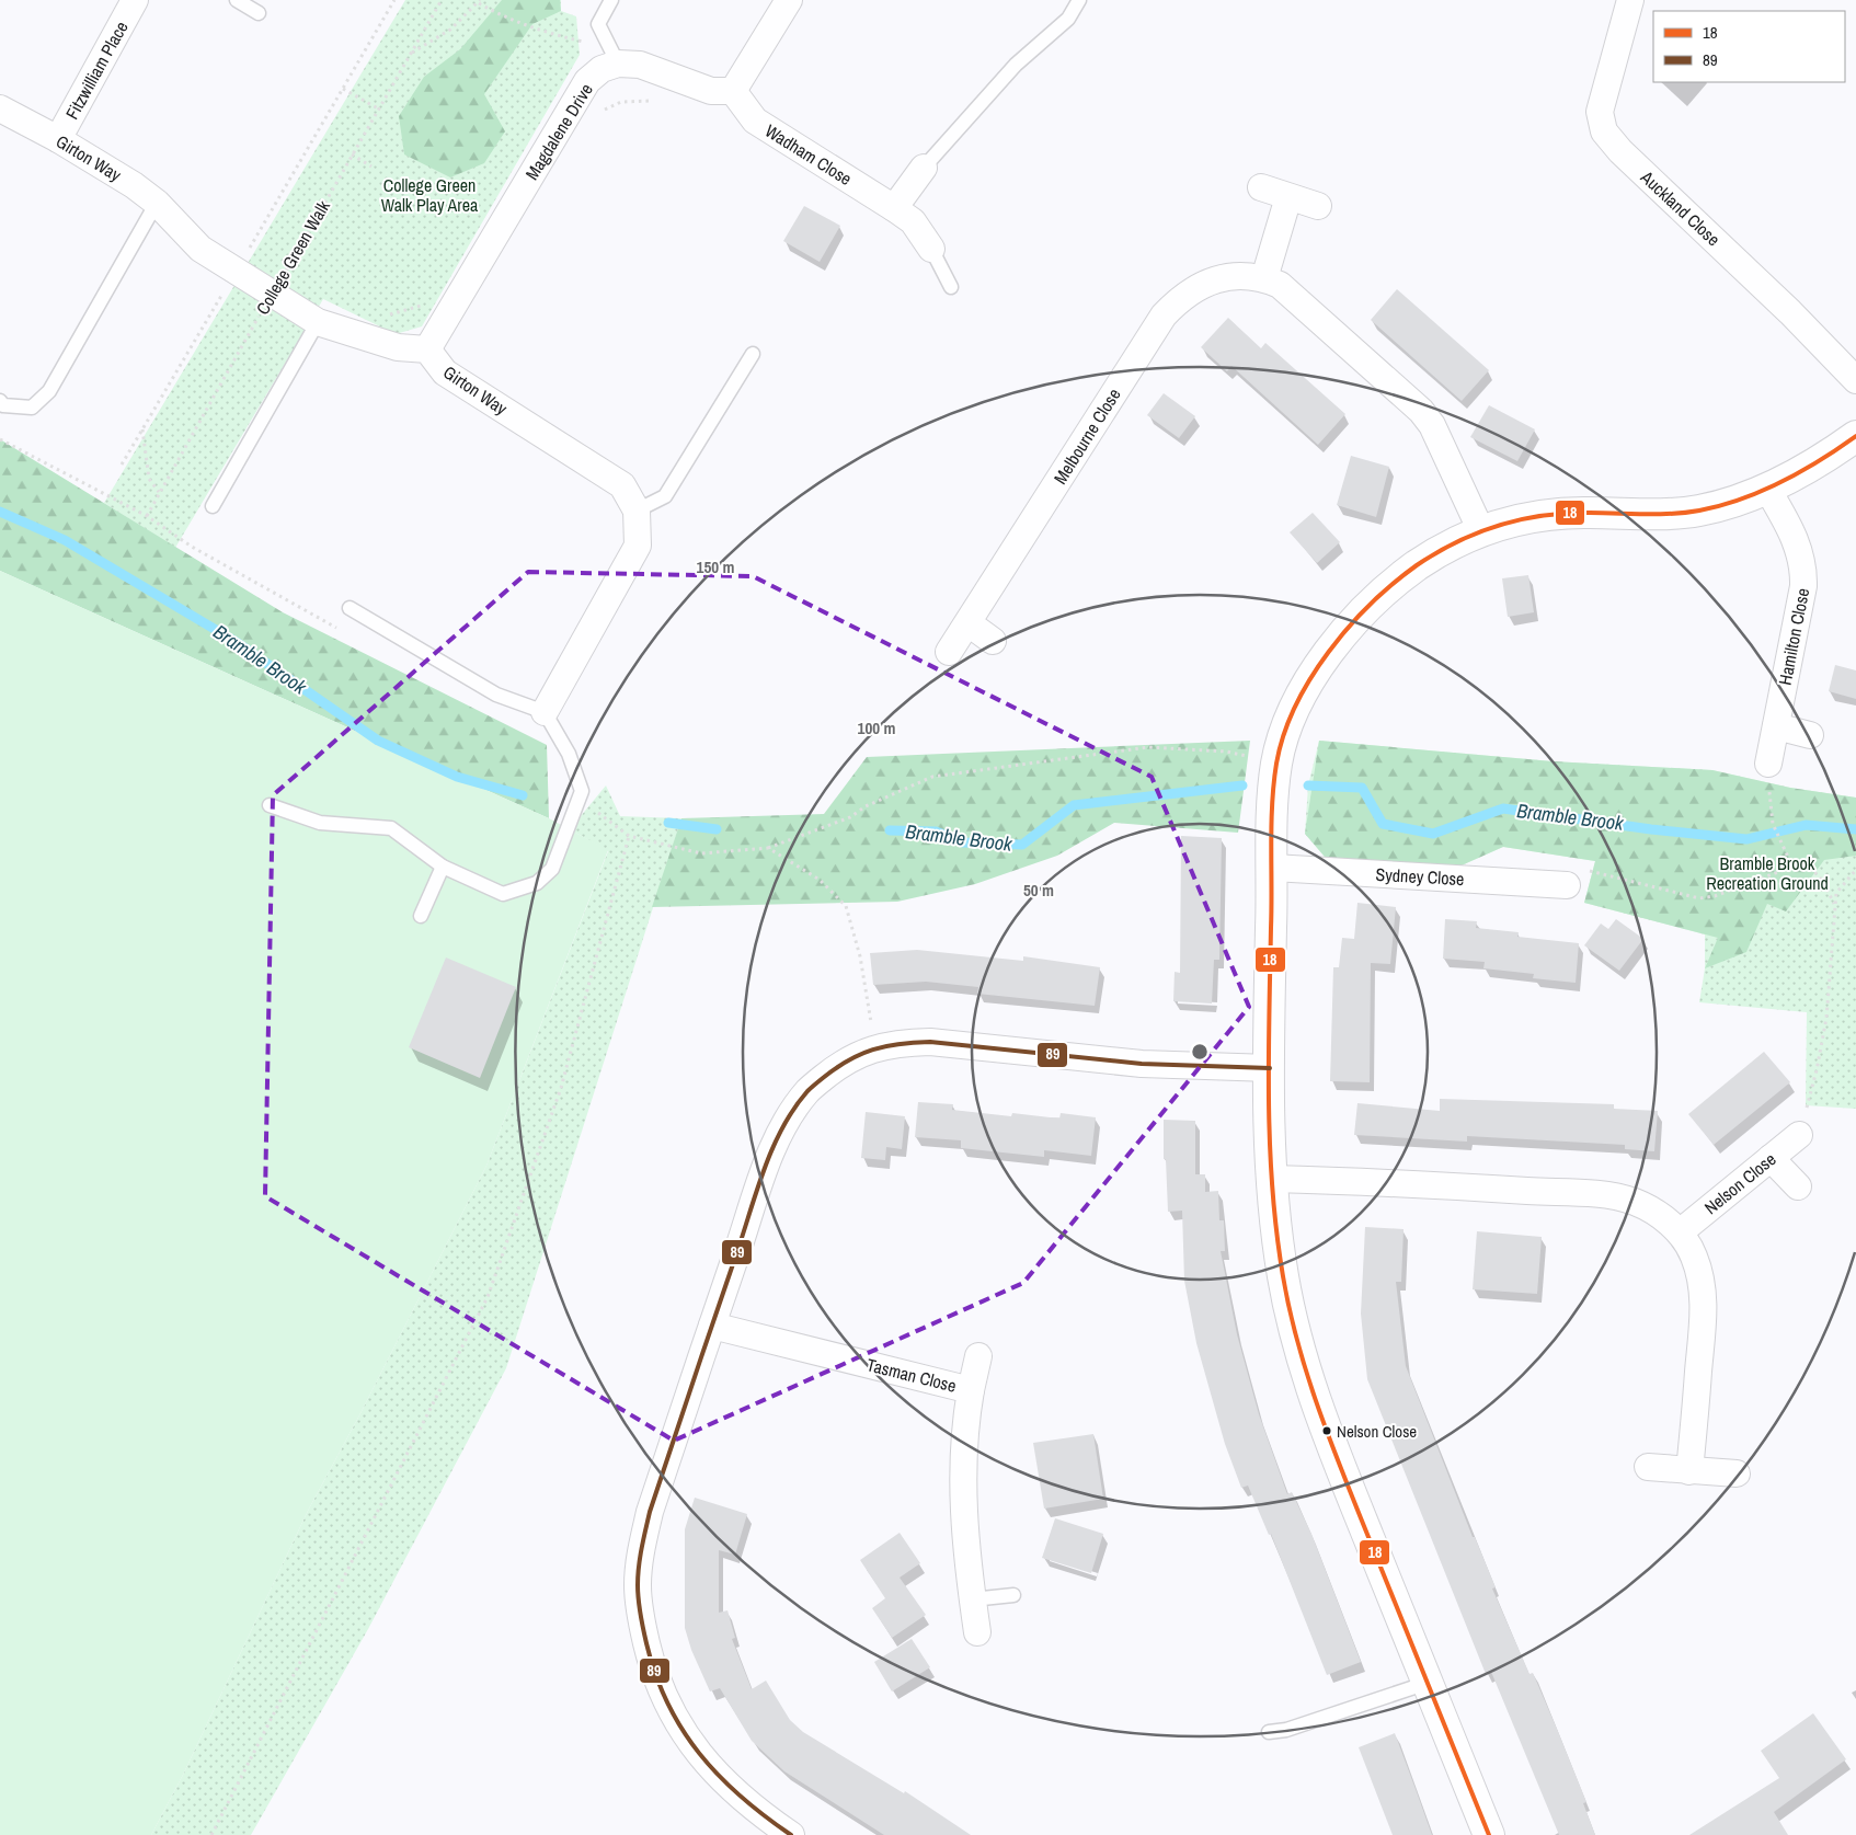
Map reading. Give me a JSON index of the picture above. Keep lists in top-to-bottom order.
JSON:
{
  "streets": {
    "street": [
      "Fitzwilliam Place",
      "Magdalene Drive",
      "Wadham Close",
      "Girton Way",
      "Auckland Close",
      "Melbourne Close",
      "Hamilton Close",
      "Sydney Close",
      "Nelson Close",
      "Tasman Close"
    ],
    "path": ["College Green Walk"]
  },
  "crossings": [
    ["Fitzwilliam Place", "Girton Way"],
    ["Magdalene Drive", "Girton Way"],
    ["Girton Way", "College Green Walk"]
  ],
  "water": ["Bramble Brook"],
  "parks": ["College Green Walk Play Area", "Bramble Brook Recreation Ground"],
  "places": ["Nelson Close"],
  "lines": ["transit line 18", "transit line 89"],
  "legend": ["18", "89"],
  "rings": ["150 m", "100 m", "50 m"]
}
